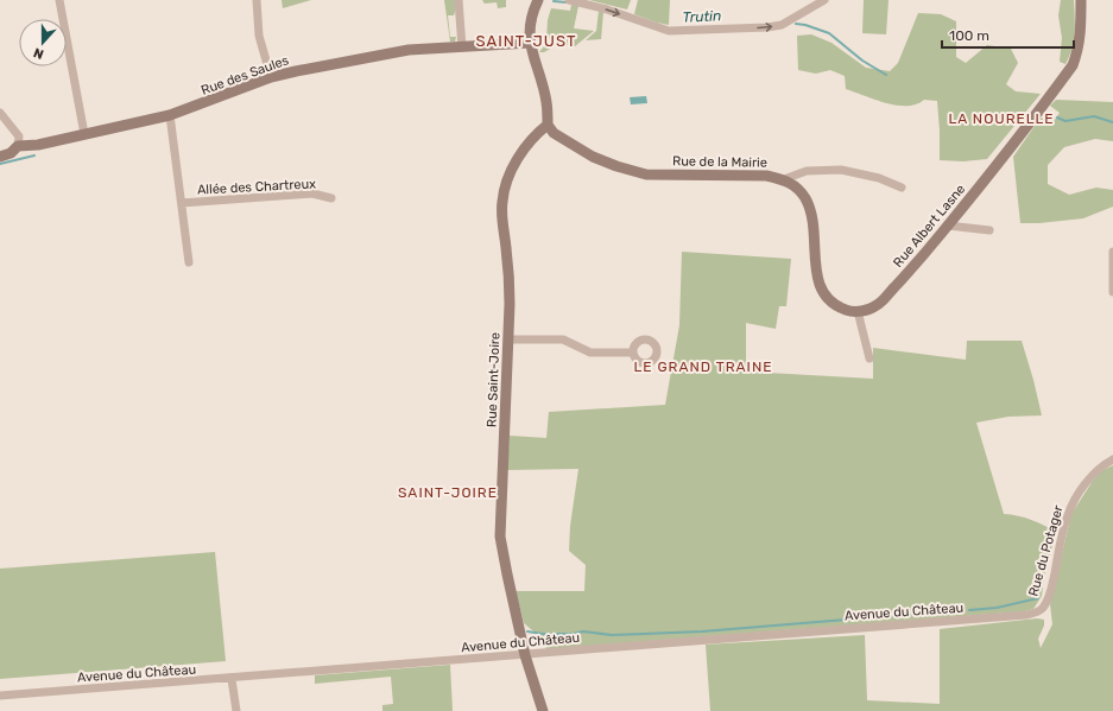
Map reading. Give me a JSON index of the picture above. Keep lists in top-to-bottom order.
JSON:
{
  "streets": {
    "street": [
      "Rue des Saules",
      "Rue de la Mairie",
      "Allée des Chartreux",
      "Rue Albert Lasne",
      "Rue Saint-Joire",
      "Rue du Potager",
      "Avenue du Château"
    ]
  },
  "crossings": [
    ["Rue de la Mairie", "Rue Saint-Joire"],
    ["Rue Saint-Joire", "Avenue du Château"],
    ["Rue du Potager", "Avenue du Château"]
  ],
  "districts": [
    "SAINT-JUST",
    "LA NOURELLE",
    "LE GRAND TRAINE",
    "SAINT-JOIRE"
  ],
  "water": ["Trutin"],
  "scale_bar": "100 m",
  "north": "bottom"
}
